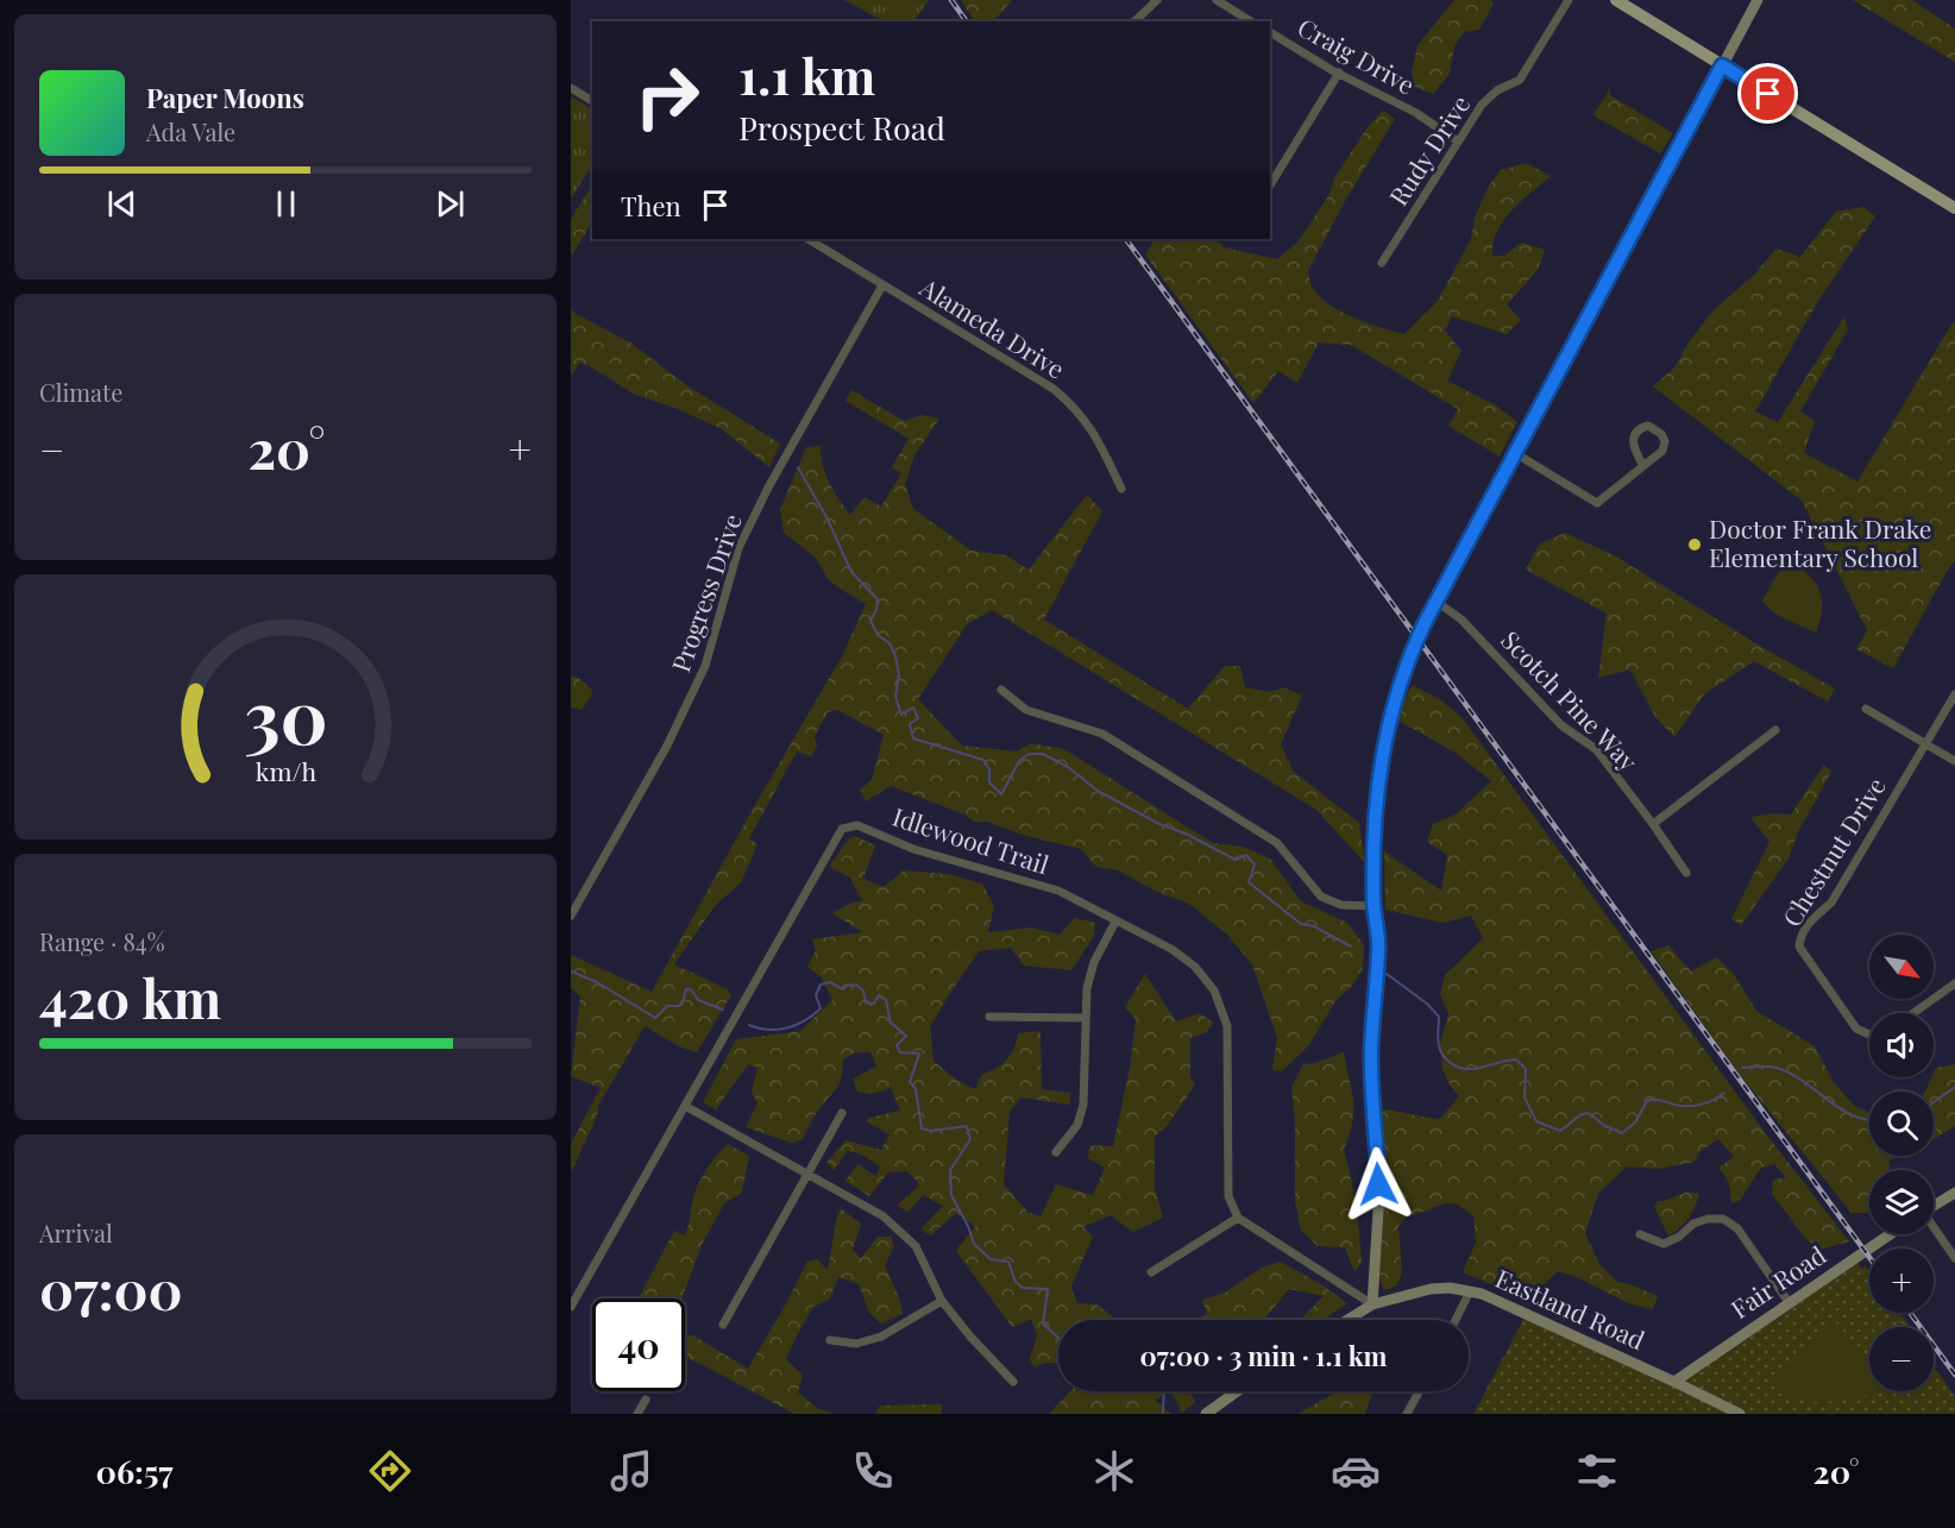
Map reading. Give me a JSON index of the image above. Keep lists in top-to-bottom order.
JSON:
{
  "streets": {
    "street": [
      "Craig Drive",
      "Rudy Drive",
      "Alameda Drive",
      "Progress Drive",
      "Scotch Pine Way",
      "Idlewood Trail",
      "Chestnut Drive",
      "Fair Road",
      "Eastland Road"
    ]
  },
  "crossings": [
    ["Craig Drive", "Rudy Drive"],
    ["Alameda Drive", "Progress Drive"],
    ["Fair Road", "Eastland Road"]
  ],
  "places": ["Doctor Frank Drake Elementary School"],
  "north": "bottom right",
  "page": {
    "turn": ["1.1 km", "Prospect Road"],
    "song": ["Paper Moons", "Ada Vale"],
    "then": "Then",
    "tile": [
      "Climate",
      ["Range · 84%", "420 km"],
      ["Arrival", "07:00"]
    ],
    "heat": ["−", "20°", "+"],
    "map_buttons": ["+", "−"],
    "limit": "40",
    "trip": "07:00 · 3 min · 1.1 km",
    "tabs": ["06:57", "20°"],
    "gauge": ["30", "km/h"]
  }
}
